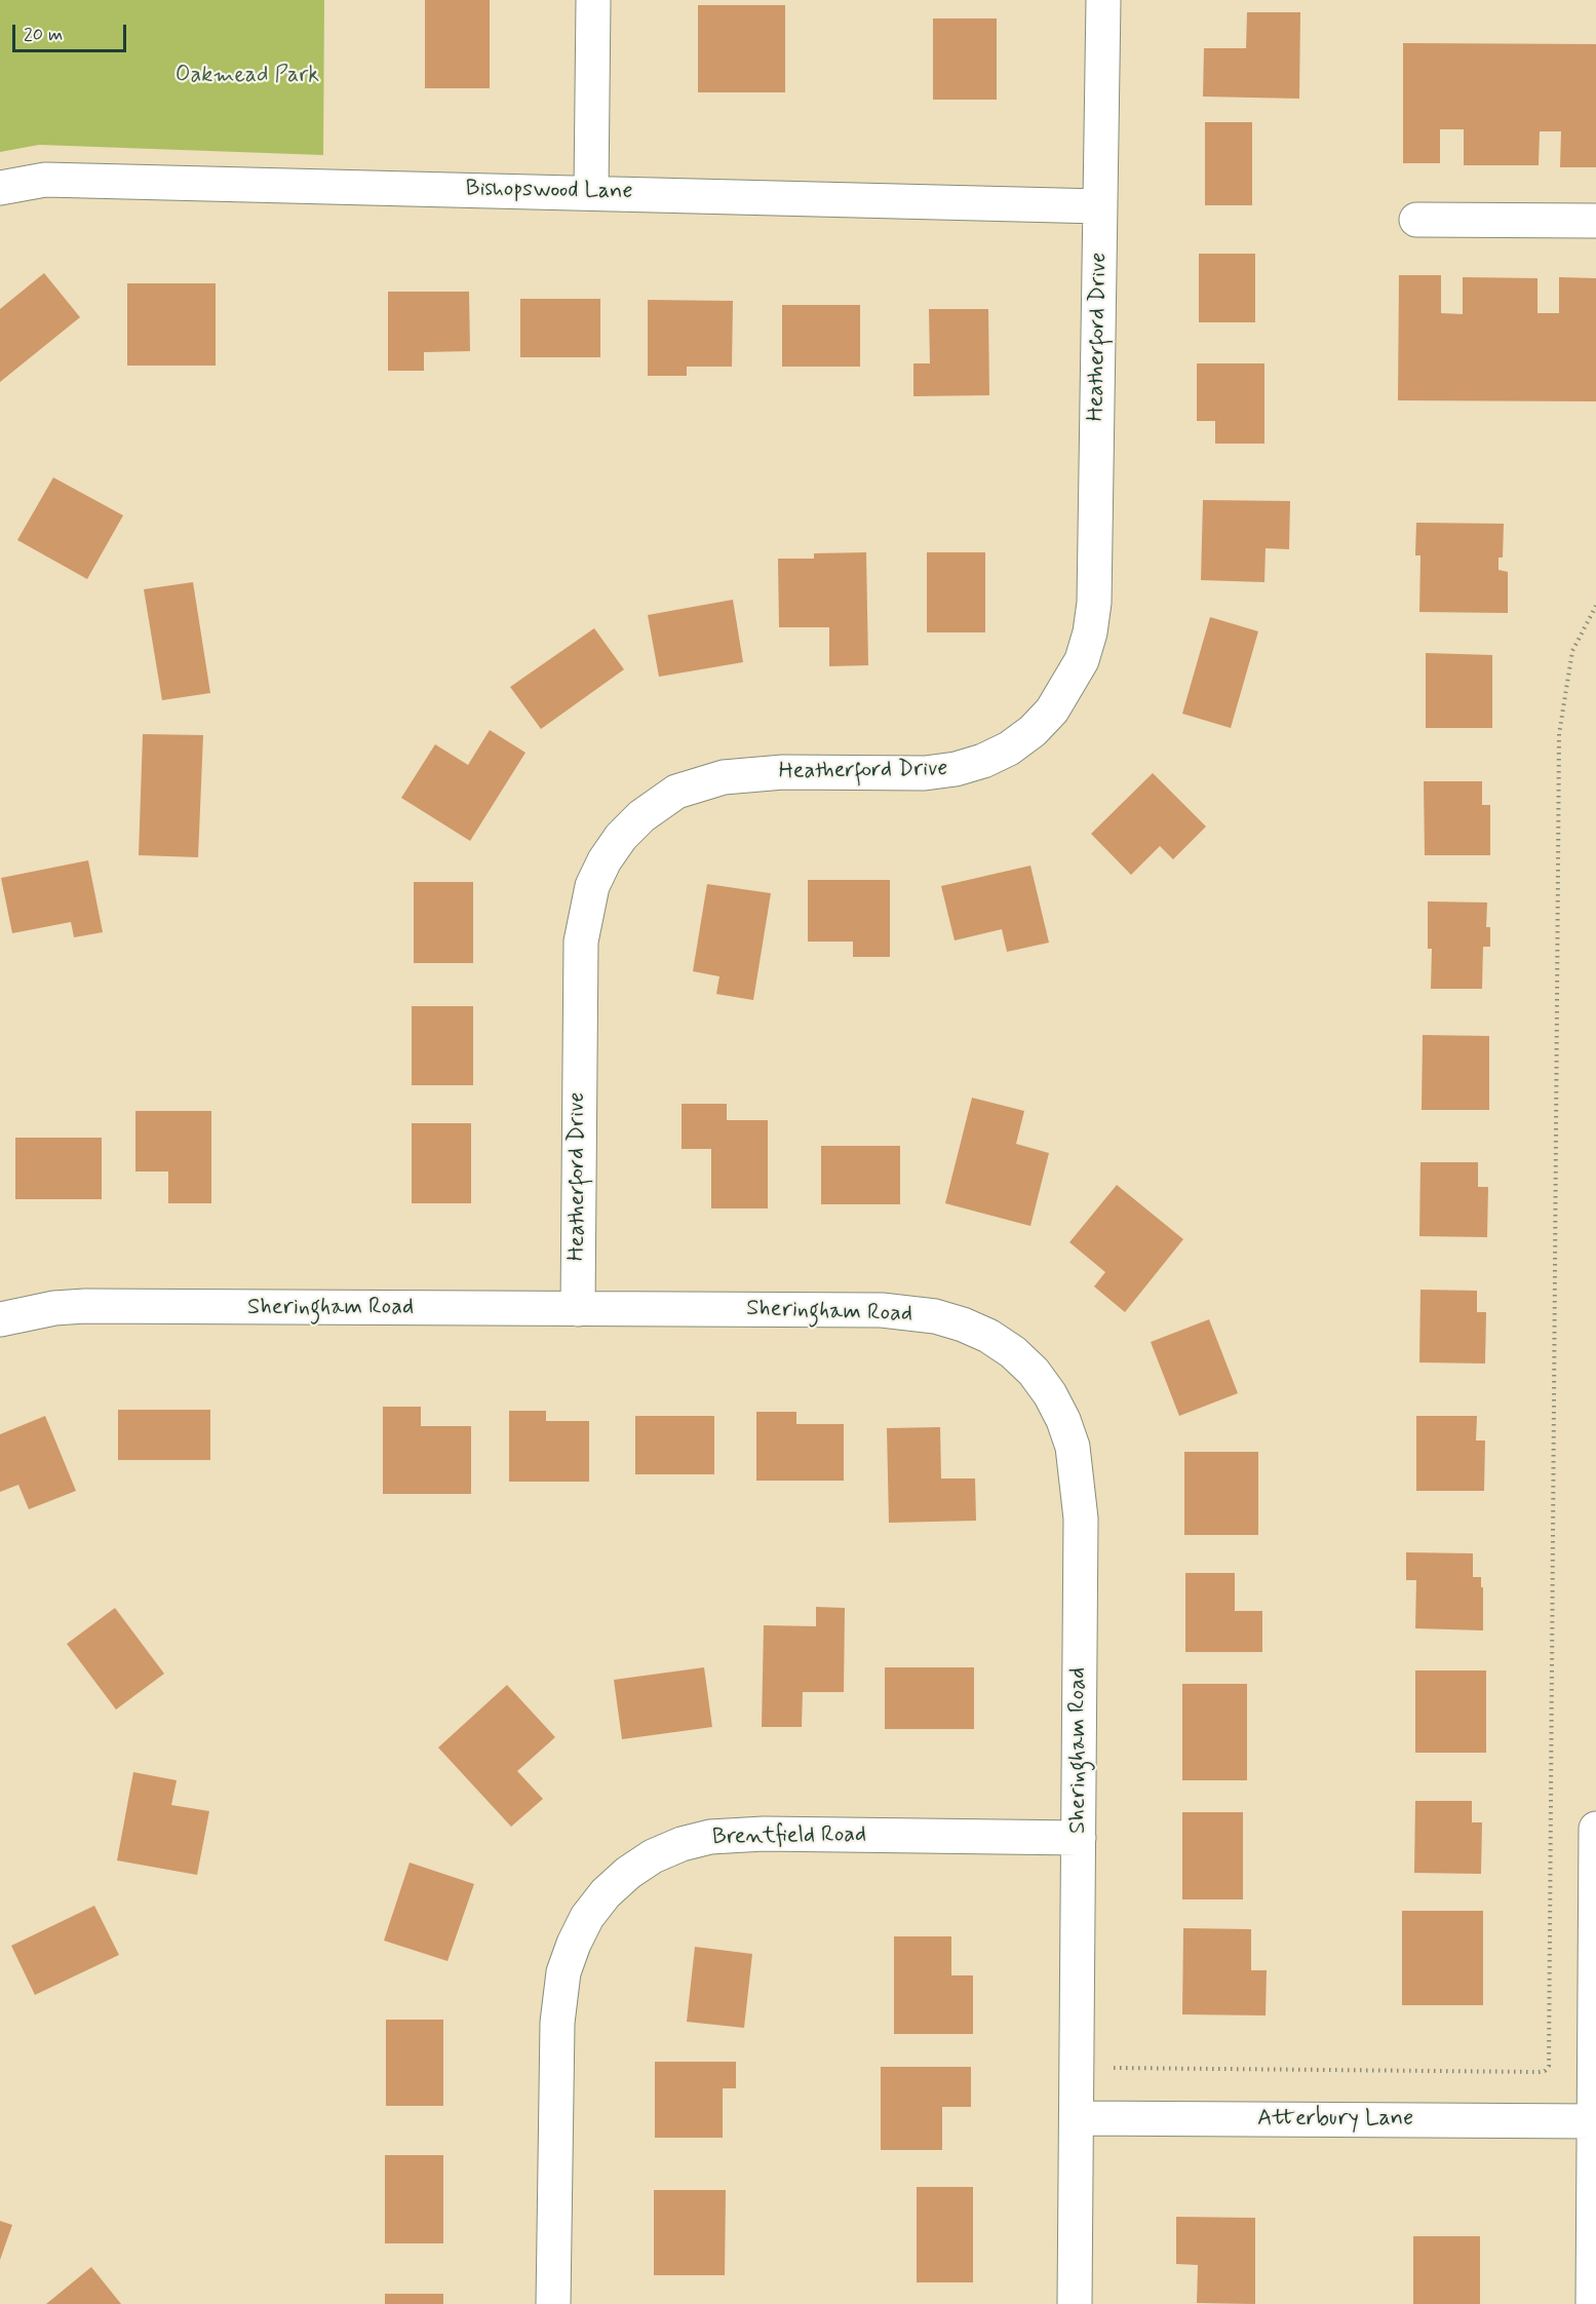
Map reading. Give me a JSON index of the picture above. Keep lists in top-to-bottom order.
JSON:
{
  "streets": {
    "street": [
      "Bishopswood Lane",
      "Heatherford Drive",
      "Sheringham Road",
      "Brentfield Road",
      "Atterbury Lane"
    ]
  },
  "crossings": [
    ["Bishopswood Lane", "Heatherford Drive"],
    ["Heatherford Drive", "Sheringham Road"],
    ["Sheringham Road", "Brentfield Road"],
    ["Sheringham Road", "Atterbury Lane"]
  ],
  "parks": ["Oakmead Park"],
  "scale_bar": "20 m"
}
